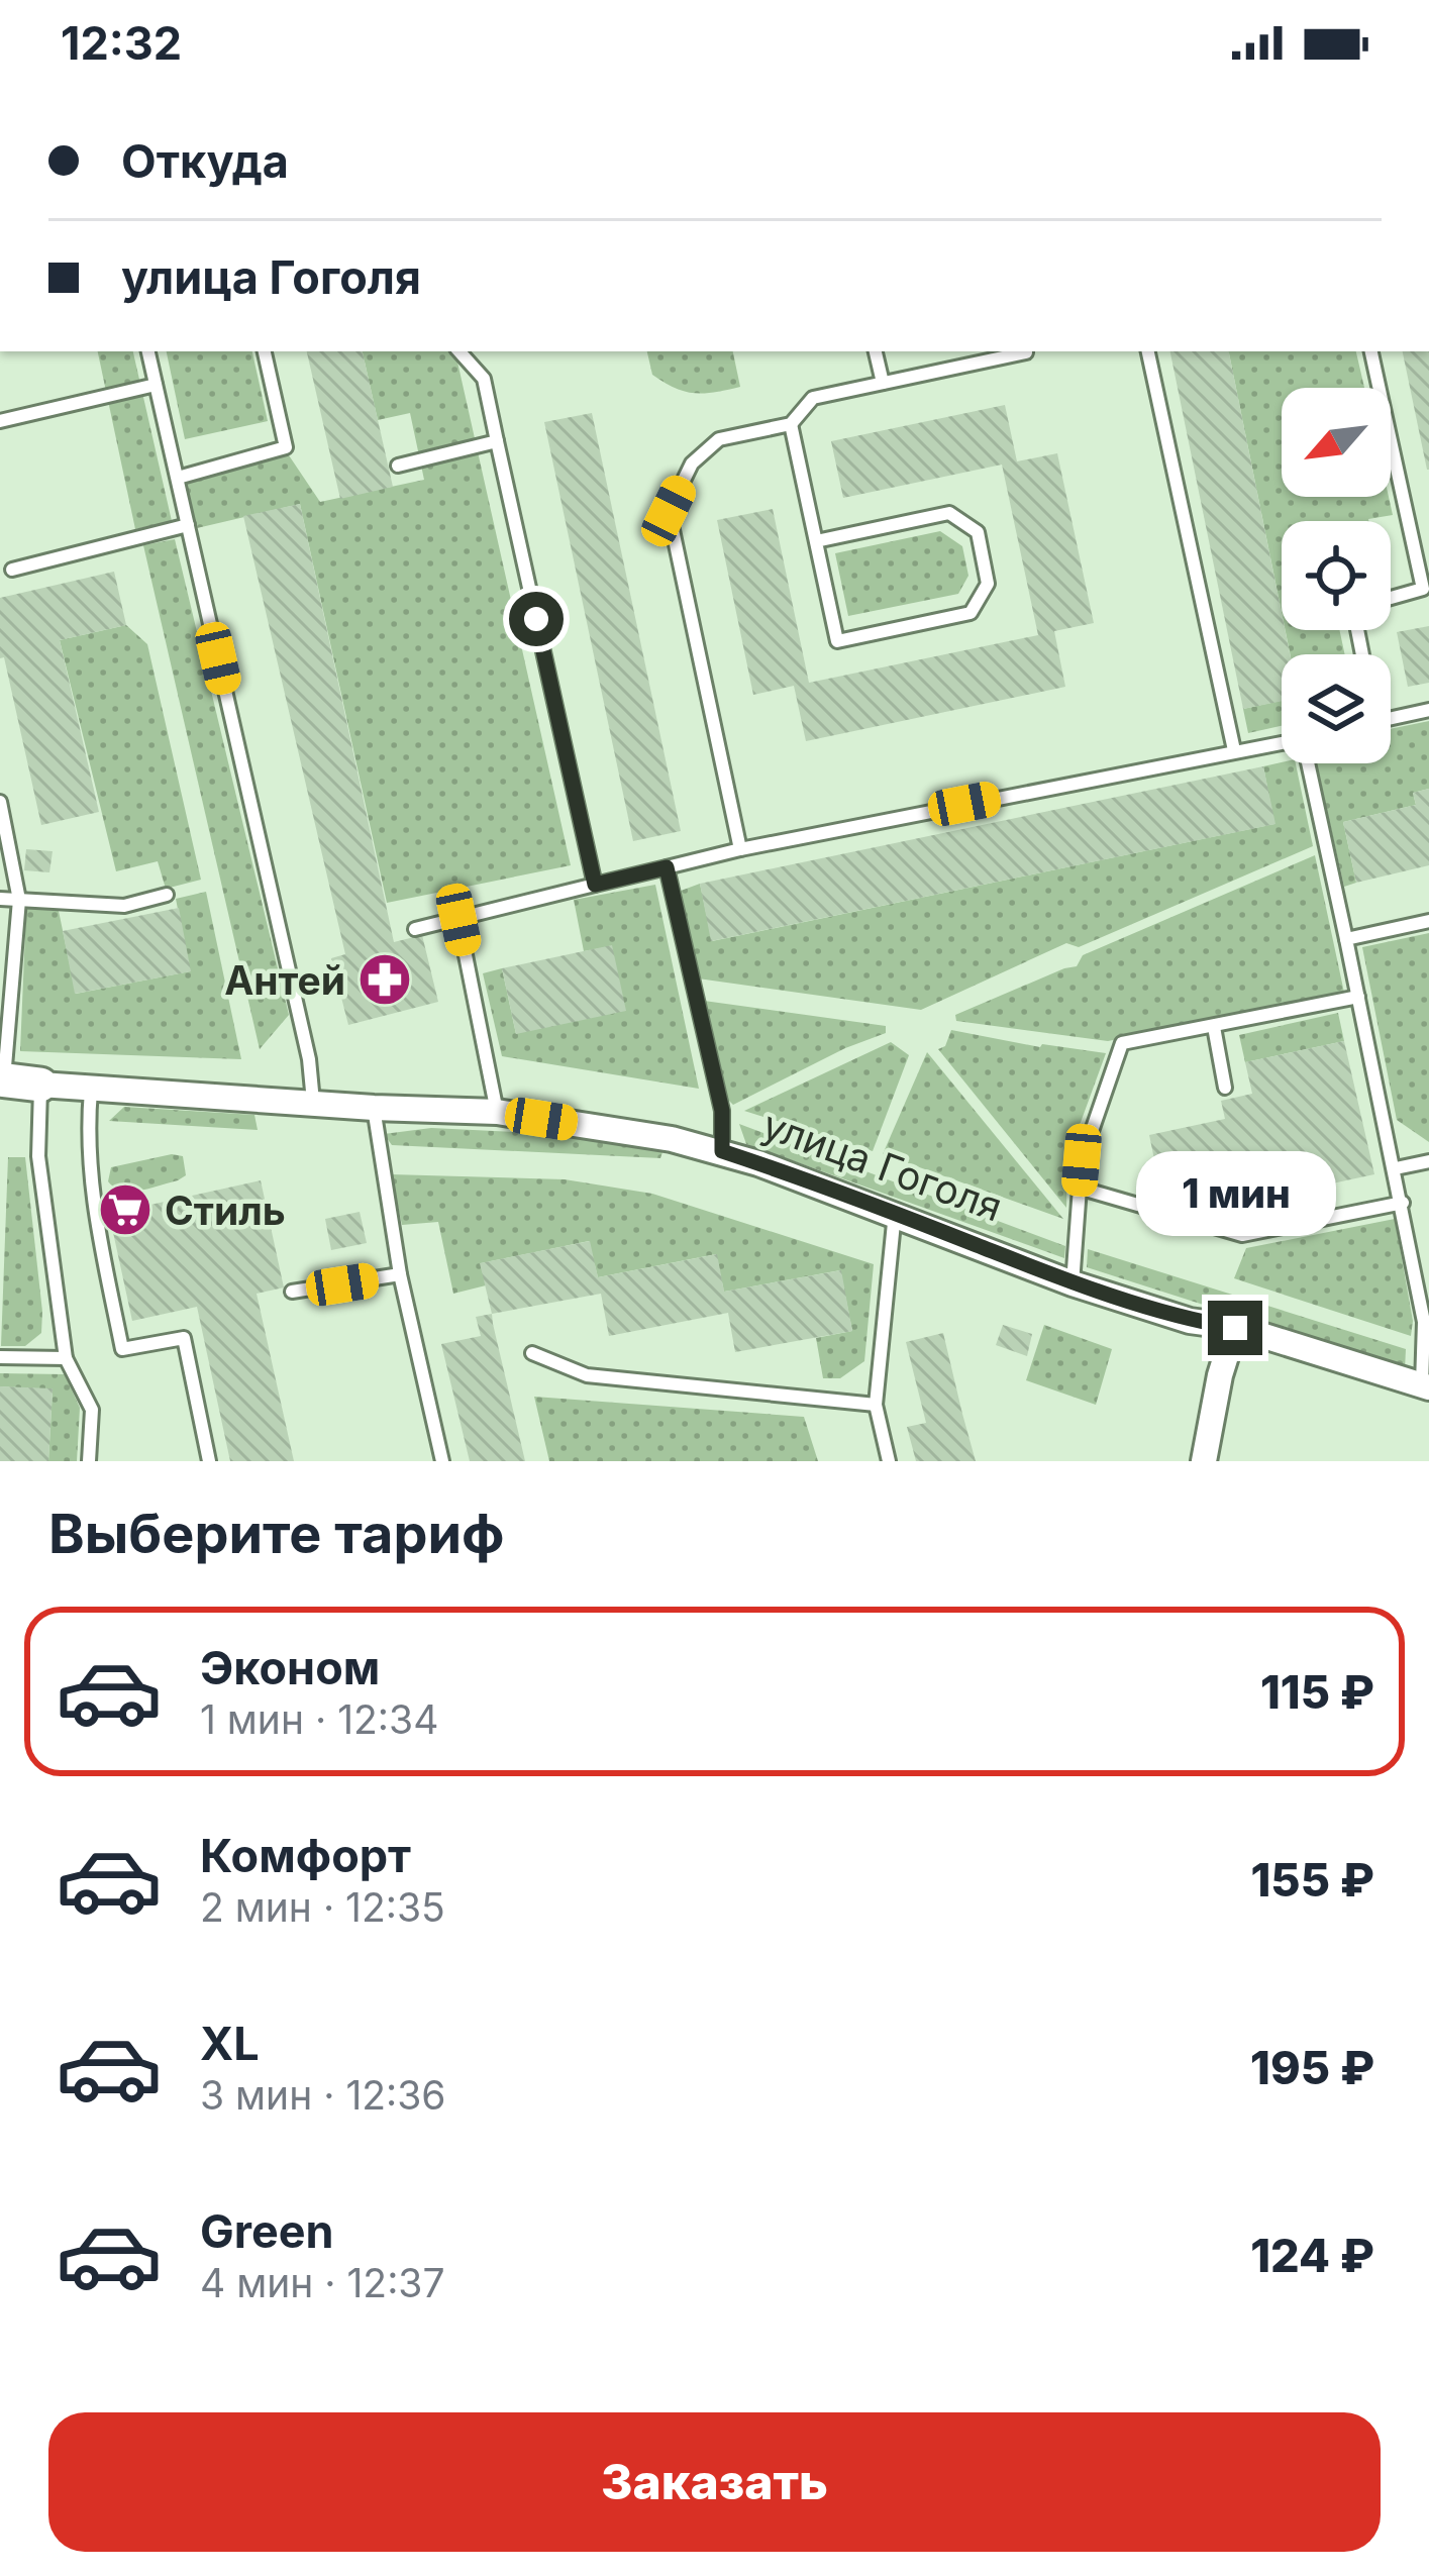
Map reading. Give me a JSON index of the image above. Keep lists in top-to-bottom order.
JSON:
{
  "streets": {
    "street": ["улица Гоголя"]
  },
  "places": {
    "pharmacy": ["Антей"],
    "supermarket": ["Стиль"]
  },
  "north": "bottom left",
  "page": {
    "status": "12:32",
    "banner": ["Откуда", "улица Гоголя"],
    "bubble": "1 мин",
    "heading": "Выберите тариф",
    "list": [
      {
        "name": "Эконом",
        "note": "1 мин · 12:34",
        "value": "115 ₽"
      },
      {
        "name": "Комфорт",
        "note": "2 мин · 12:35",
        "value": "155 ₽"
      },
      {
        "name": "XL",
        "note": "3 мин · 12:36",
        "value": "195 ₽"
      },
      {
        "name": "Green",
        "note": "4 мин · 12:37",
        "value": "124 ₽"
      }
    ],
    "buttons": "Заказать"
  }
}
